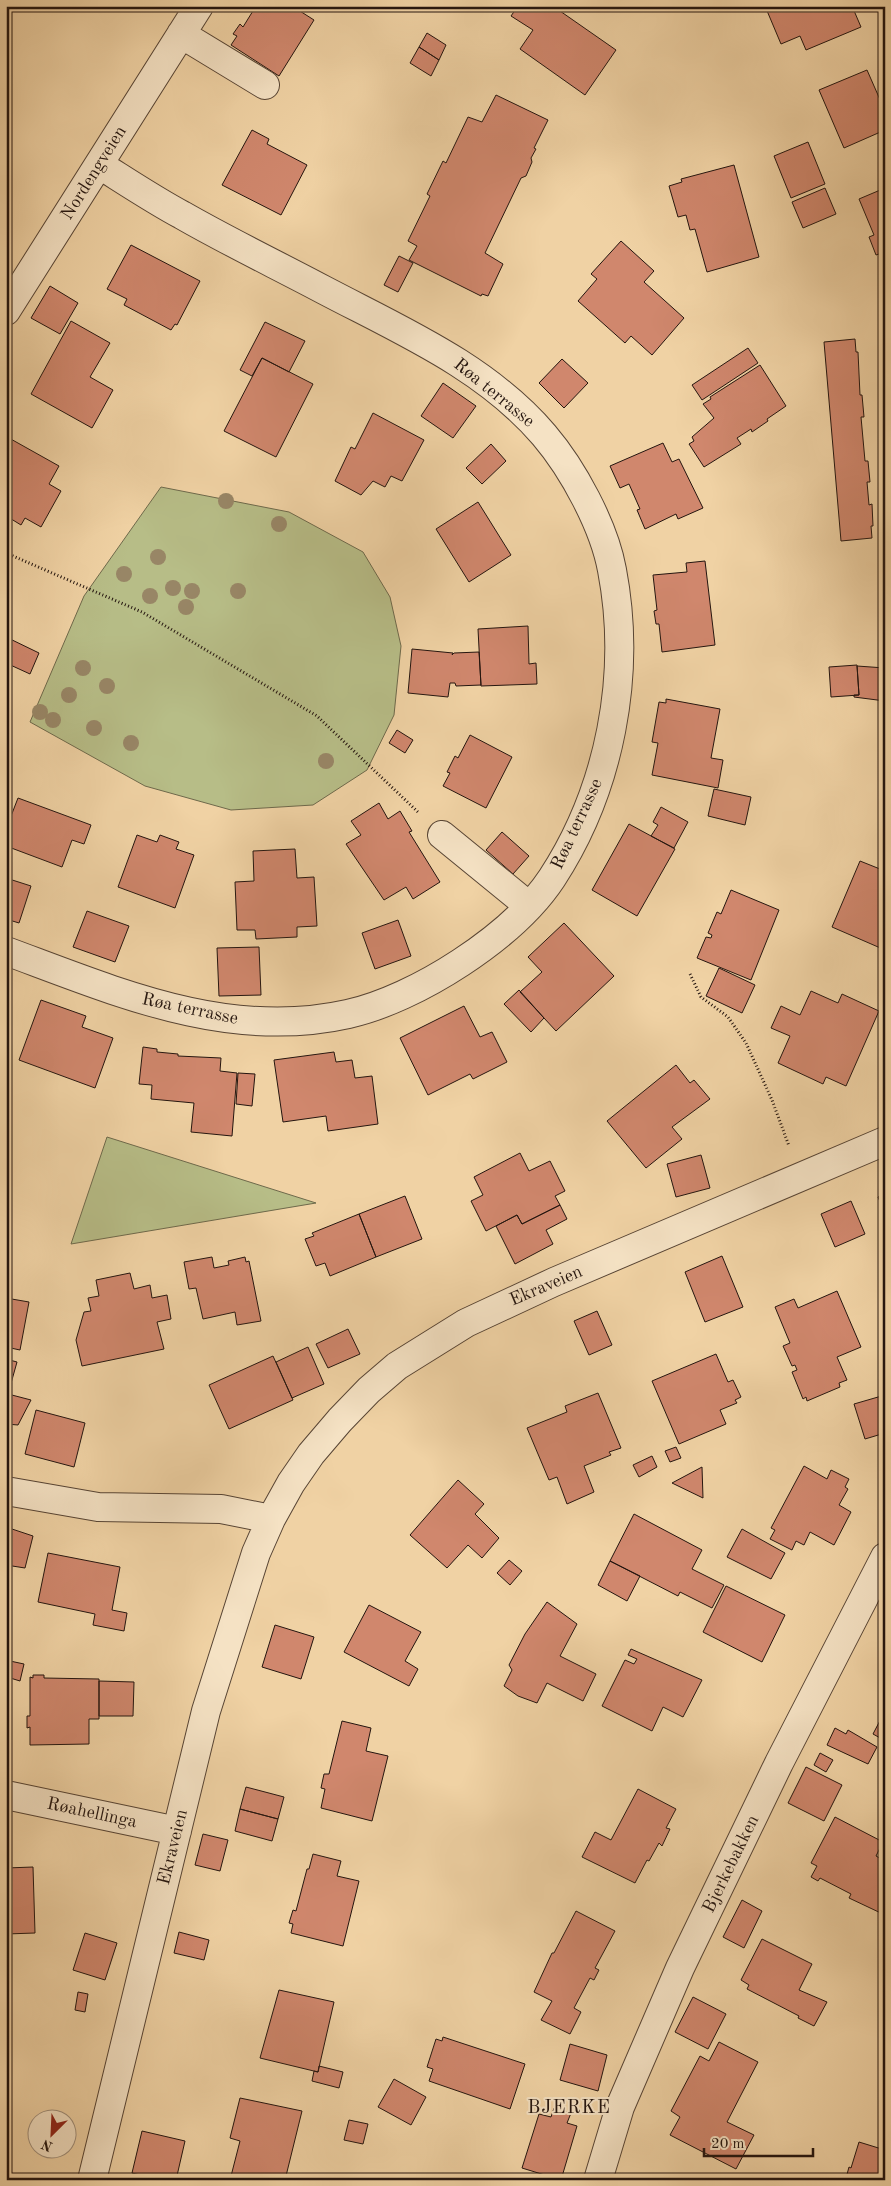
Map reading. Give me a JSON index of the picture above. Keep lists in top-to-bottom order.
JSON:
{
  "streets": {
    "street": [
      "Nordengveien",
      "Røa terrasse",
      "Ekraveien",
      "Røahellinga",
      "Bjerkebakken"
    ]
  },
  "crossings": [
    ["Nordengveien", "Røa terrasse"],
    ["Ekraveien", "Røahellinga"]
  ],
  "districts": ["BJERKE"],
  "scale_bar": "20 m",
  "north": "bottom left"
}
